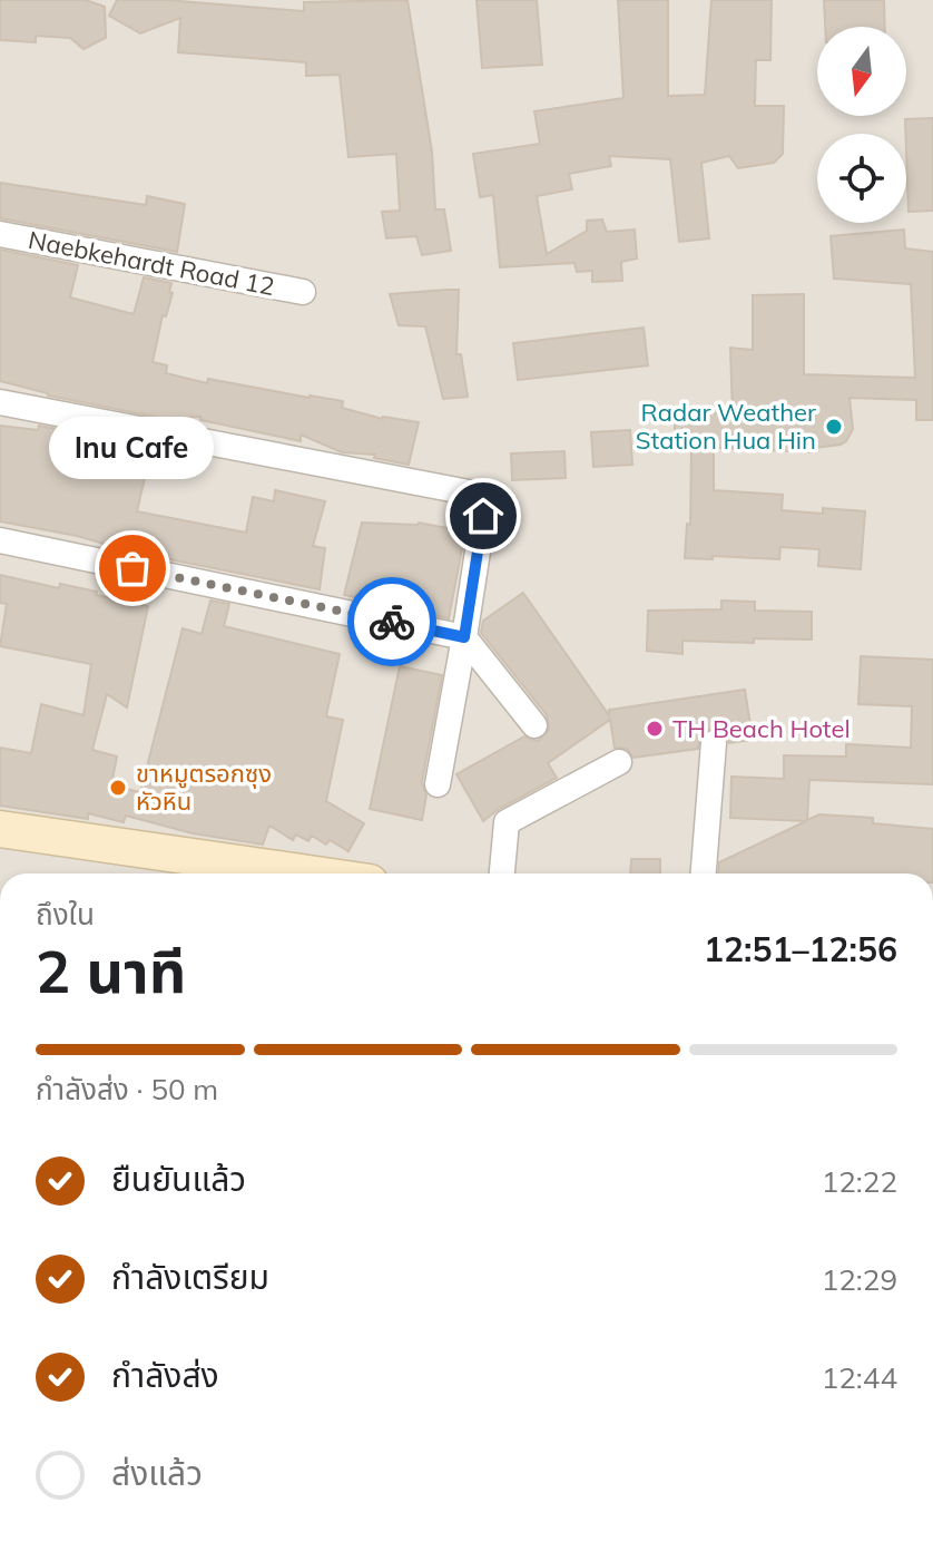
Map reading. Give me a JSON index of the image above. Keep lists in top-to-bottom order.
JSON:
{
  "streets": {
    "street": ["Naebkehardt Road 12"]
  },
  "places": [
    "Radar Weather Station Hua Hin",
    "Inu Cafe",
    "TH Beach Hotel",
    "ขาหมูตรอกซุง หัวหิน"
  ],
  "north": "bottom",
  "page": {
    "bubble": "Inu Cafe",
    "heading": ["2 นาที", "ถึงใน", "12:51–12:56"],
    "bar": "กำลังส่ง · 50 m",
    "list": [
      ["ยืนยันแล้ว", "12:22"],
      ["กำลังเตรียม", "12:29"],
      ["กำลังส่ง", "12:44"],
      "ส่งแล้ว"
    ]
  }
}
